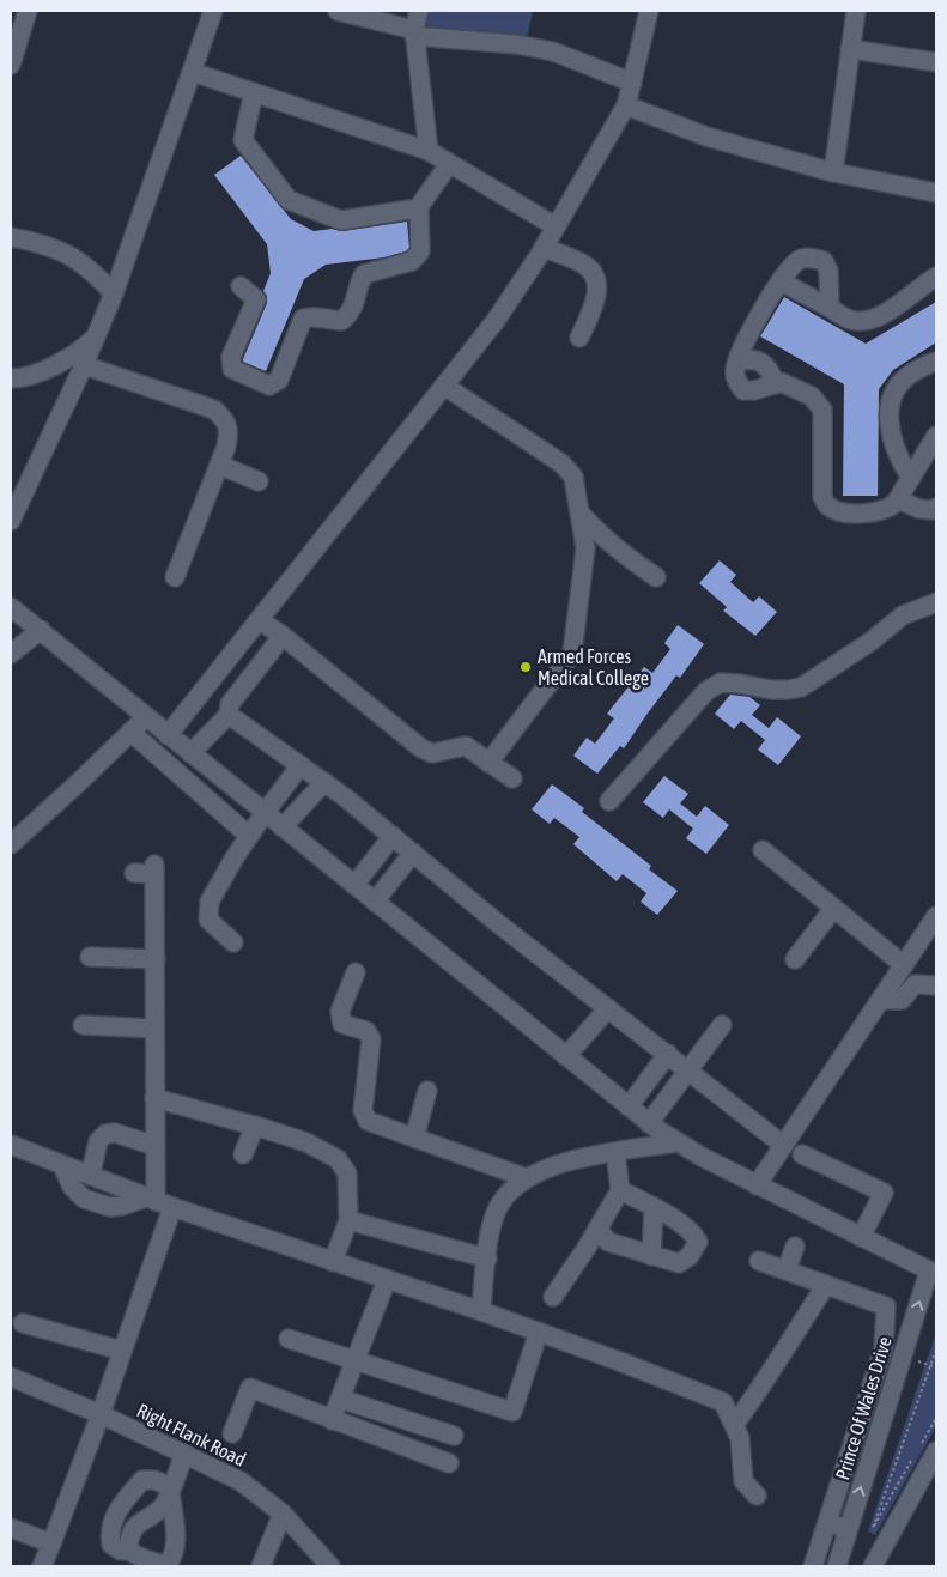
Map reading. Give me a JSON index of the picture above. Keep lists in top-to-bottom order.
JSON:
{
  "streets": {
    "street": ["Prince Of Wales Drive", "Right Flank Road"]
  },
  "places": ["Armed Forces Medical College"]
}
